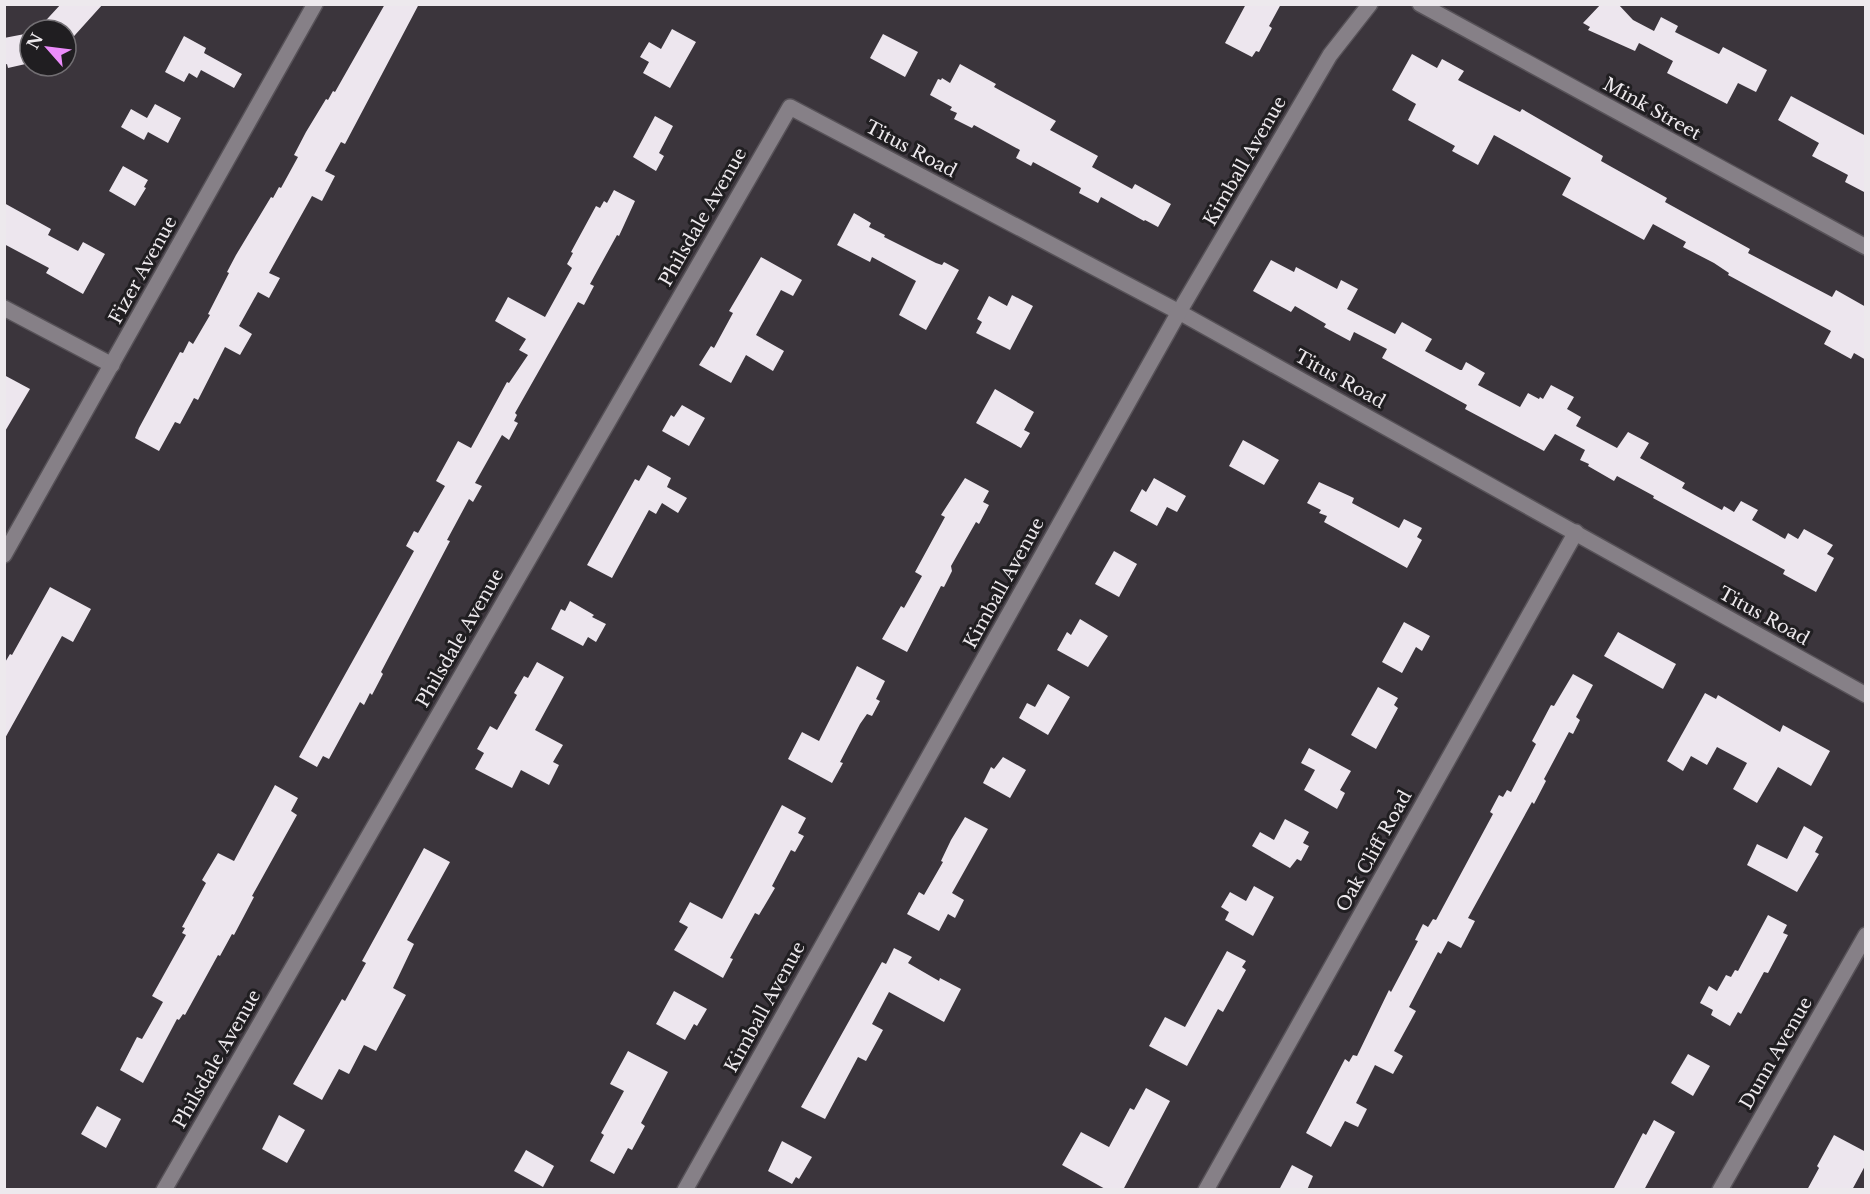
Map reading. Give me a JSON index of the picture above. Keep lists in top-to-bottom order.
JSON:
{
  "streets": {
    "street": [
      "Mink Street",
      "Titus Road",
      "Kimball Avenue",
      "Philsdale Avenue",
      "Fizer Avenue",
      "Oak Cliff Road",
      "Dunn Avenue"
    ]
  },
  "crossings": [
    ["Titus Road", "Kimball Avenue"],
    ["Titus Road", "Philsdale Avenue"],
    ["Titus Road", "Oak Cliff Road"]
  ],
  "north": "top left"
}
